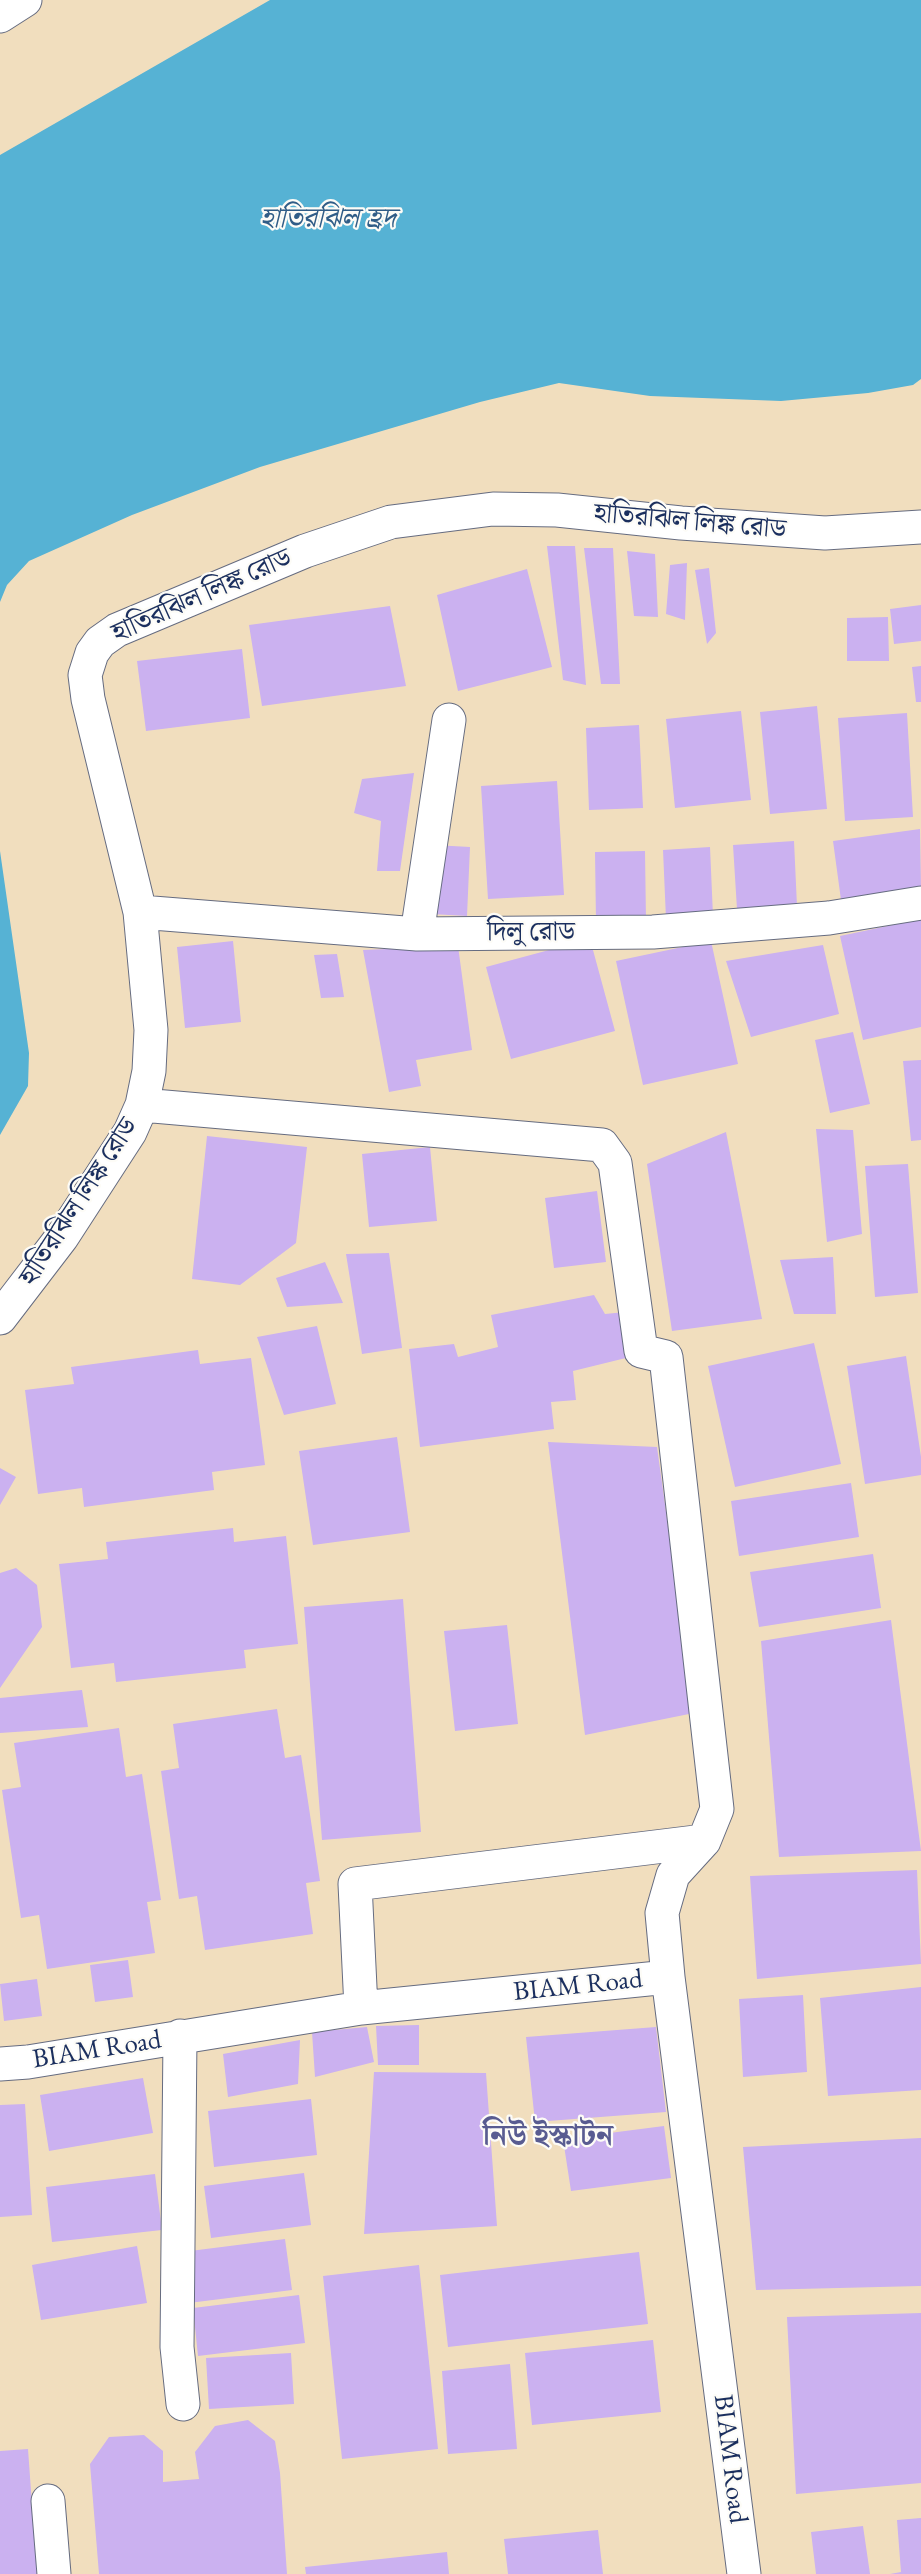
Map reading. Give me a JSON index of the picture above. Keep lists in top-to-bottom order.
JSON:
{
  "streets": {
    "street": ["হাতিরঝিল লিঙ্ক রোড", "দিলু রোড", "BIAM Road"]
  },
  "crossings": [
    ["হাতিরঝিল লিঙ্ক রোড", "দিলু রোড"]
  ],
  "districts": ["নিউ ইস্কাটন"],
  "water": ["হাতিরঝিল হ্রদ"]
}
